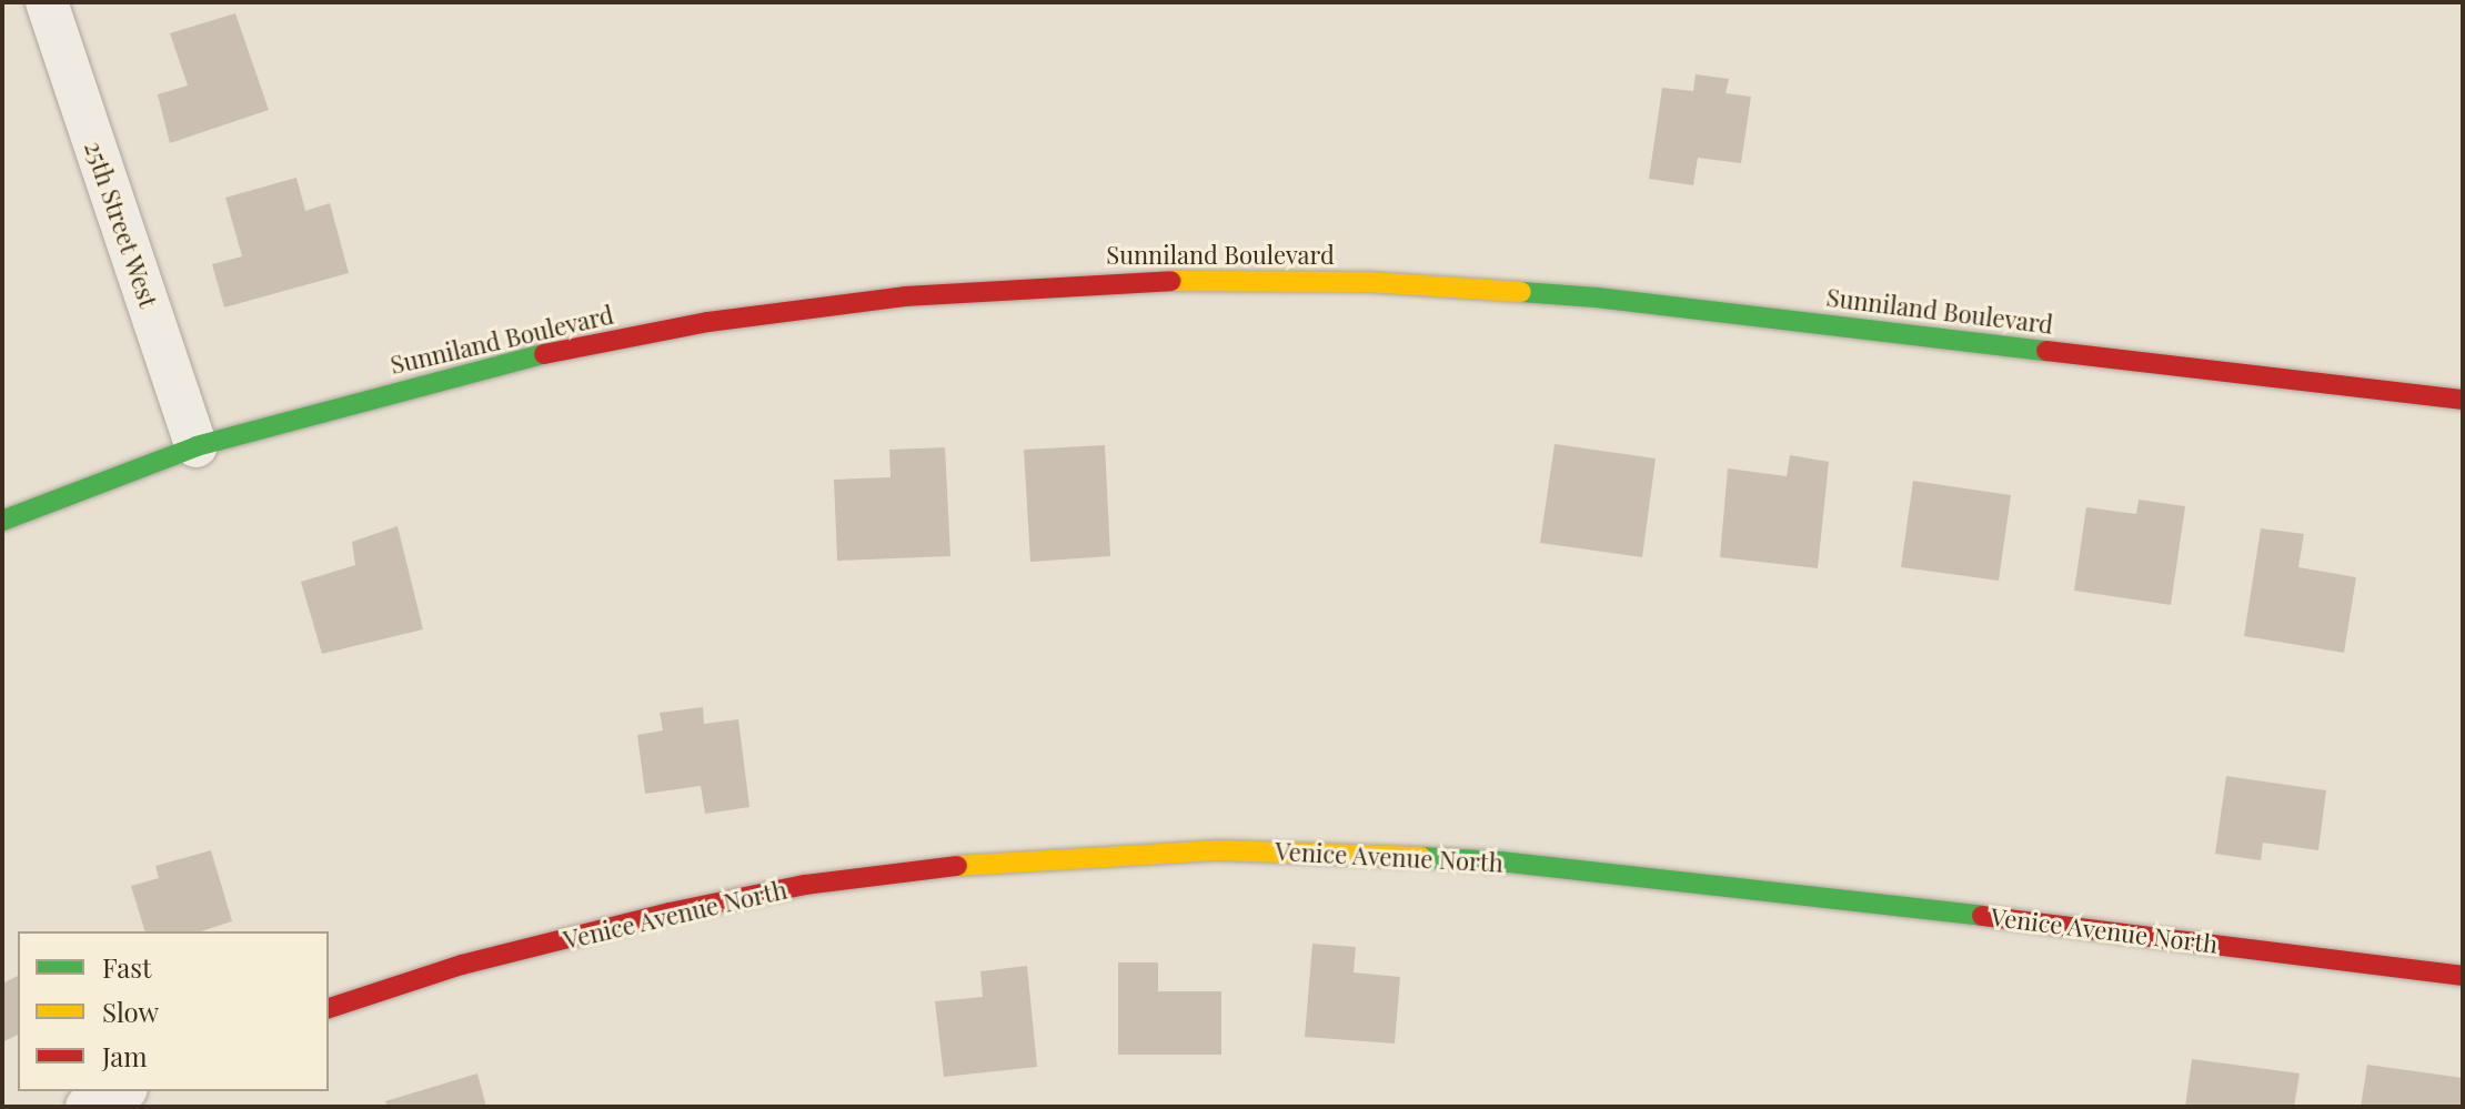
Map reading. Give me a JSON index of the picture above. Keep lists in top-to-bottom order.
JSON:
{
  "streets": {
    "street": ["25th Street West", "Sunniland Boulevard", "Venice Avenue North"]
  },
  "crossings": [
    ["25th Street West", "Sunniland Boulevard"]
  ],
  "legend": ["Fast", "Slow", "Jam"]
}
